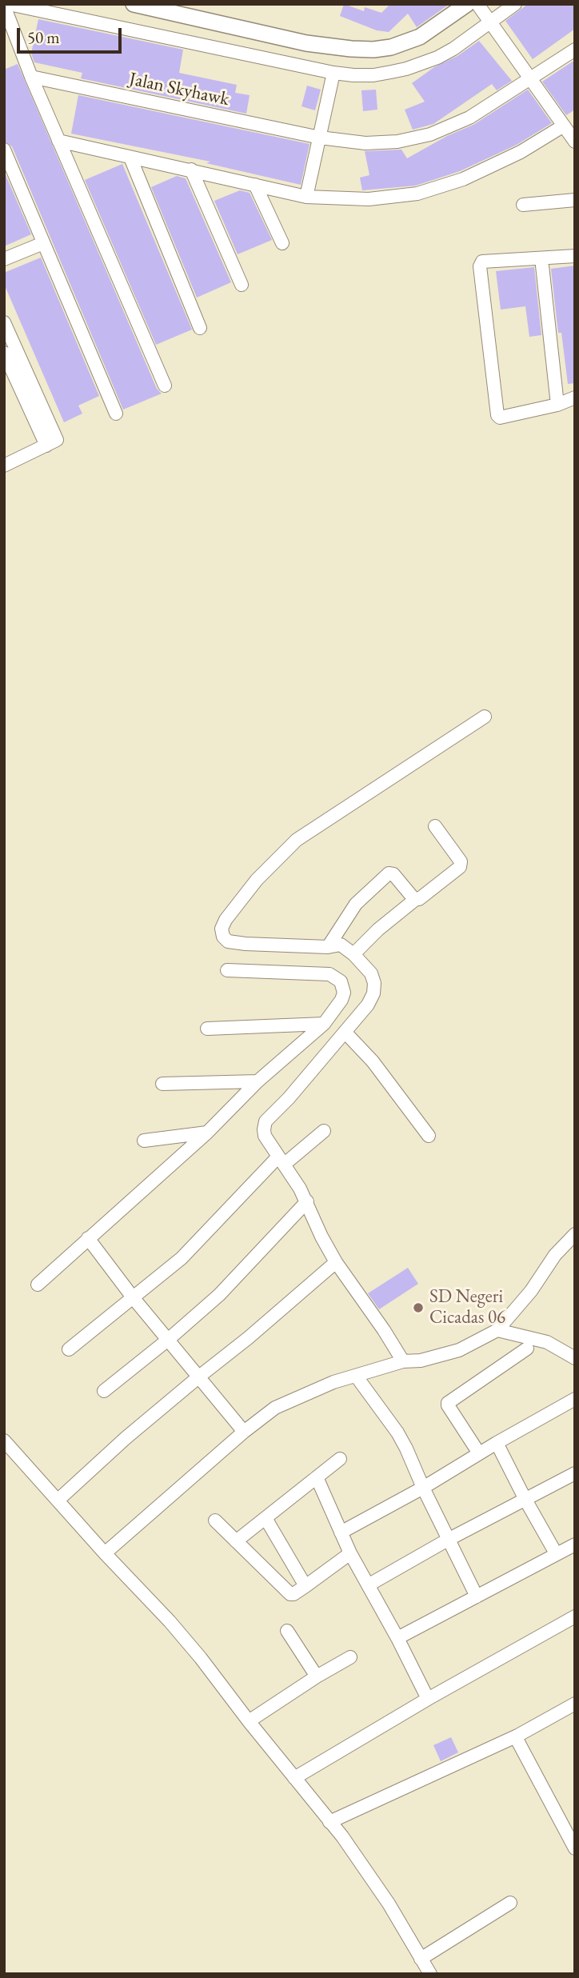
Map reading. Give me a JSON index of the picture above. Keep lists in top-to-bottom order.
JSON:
{
  "streets": {
    "street": ["Jalan Skyhawk"]
  },
  "places": ["SD Negeri Cicadas 06"],
  "scale_bar": "50 m"
}
